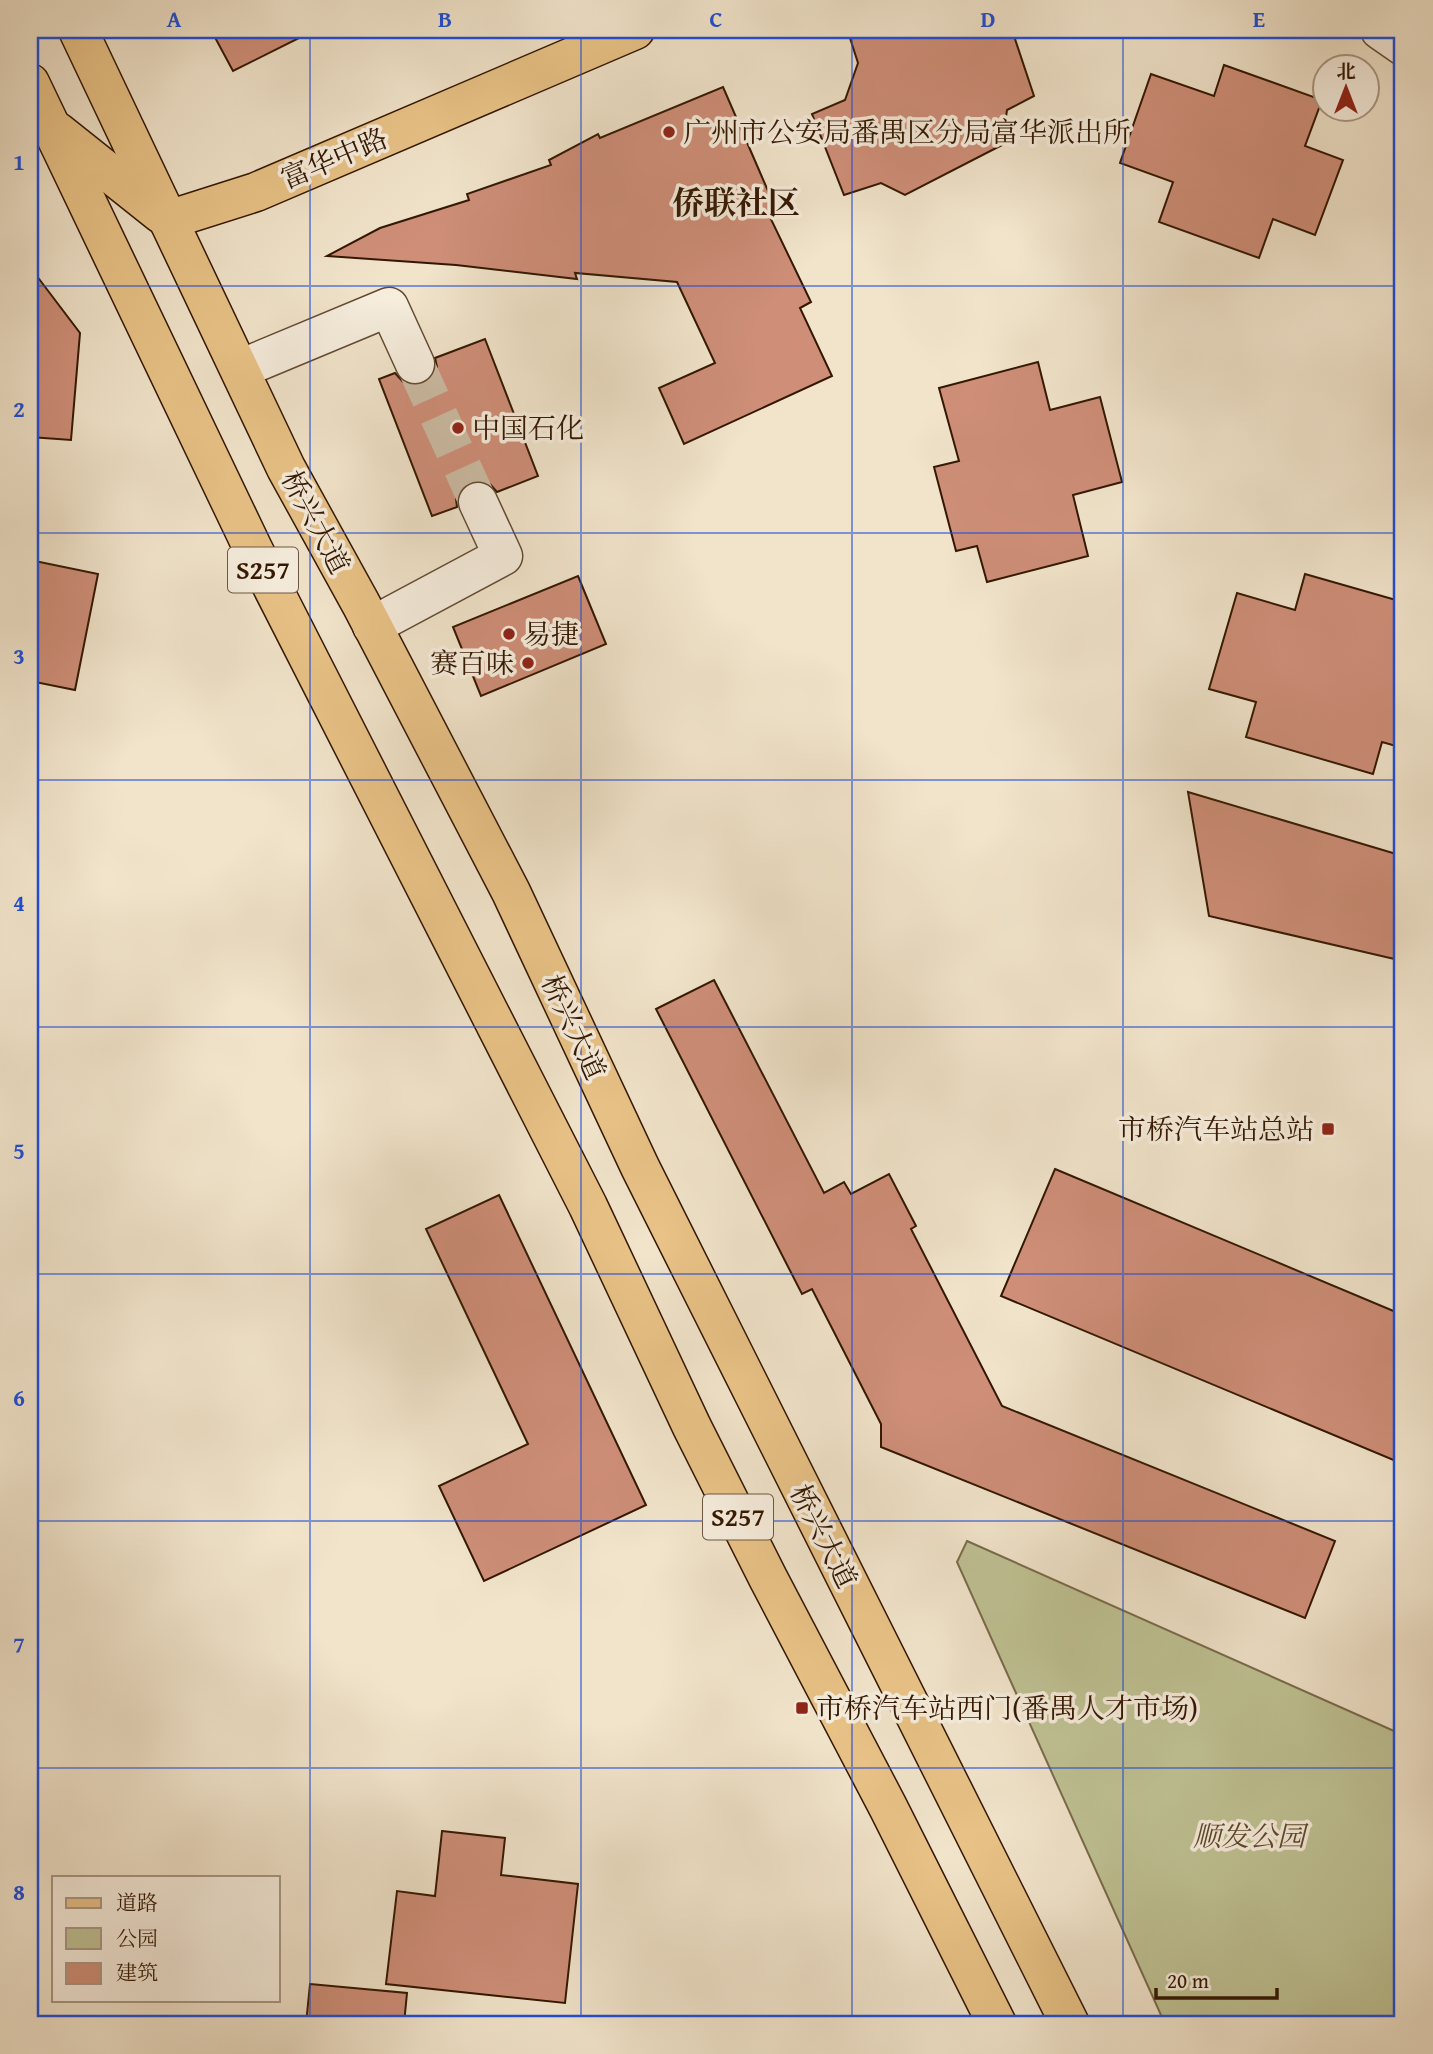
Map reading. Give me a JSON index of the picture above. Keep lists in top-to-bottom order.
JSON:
{
  "streets": {
    "main road": ["富华中路", "桥兴大道", "S257"]
  },
  "crossings": [
    ["富华中路", "桥兴大道"]
  ],
  "districts": ["侨联社区"],
  "parks": ["顺发公园"],
  "places": {
    "other": [
      "广州市公安局番禺区分局富华派出所",
      "中国石化",
      "易捷",
      "赛百味"
    ],
    "transit": ["市桥汽车站总站", "市桥汽车站西门(番禺人才市场)"]
  },
  "legend": ["道路", "公园", "建筑"],
  "scale_bar": "20 m",
  "north": "top",
  "grid": {
    "columns": [
      "A",
      "B",
      "C",
      "D",
      "E"
    ],
    "rows": [
      "1",
      "2",
      "3",
      "4",
      "5",
      "6",
      "7",
      "8"
    ]
  }
}
